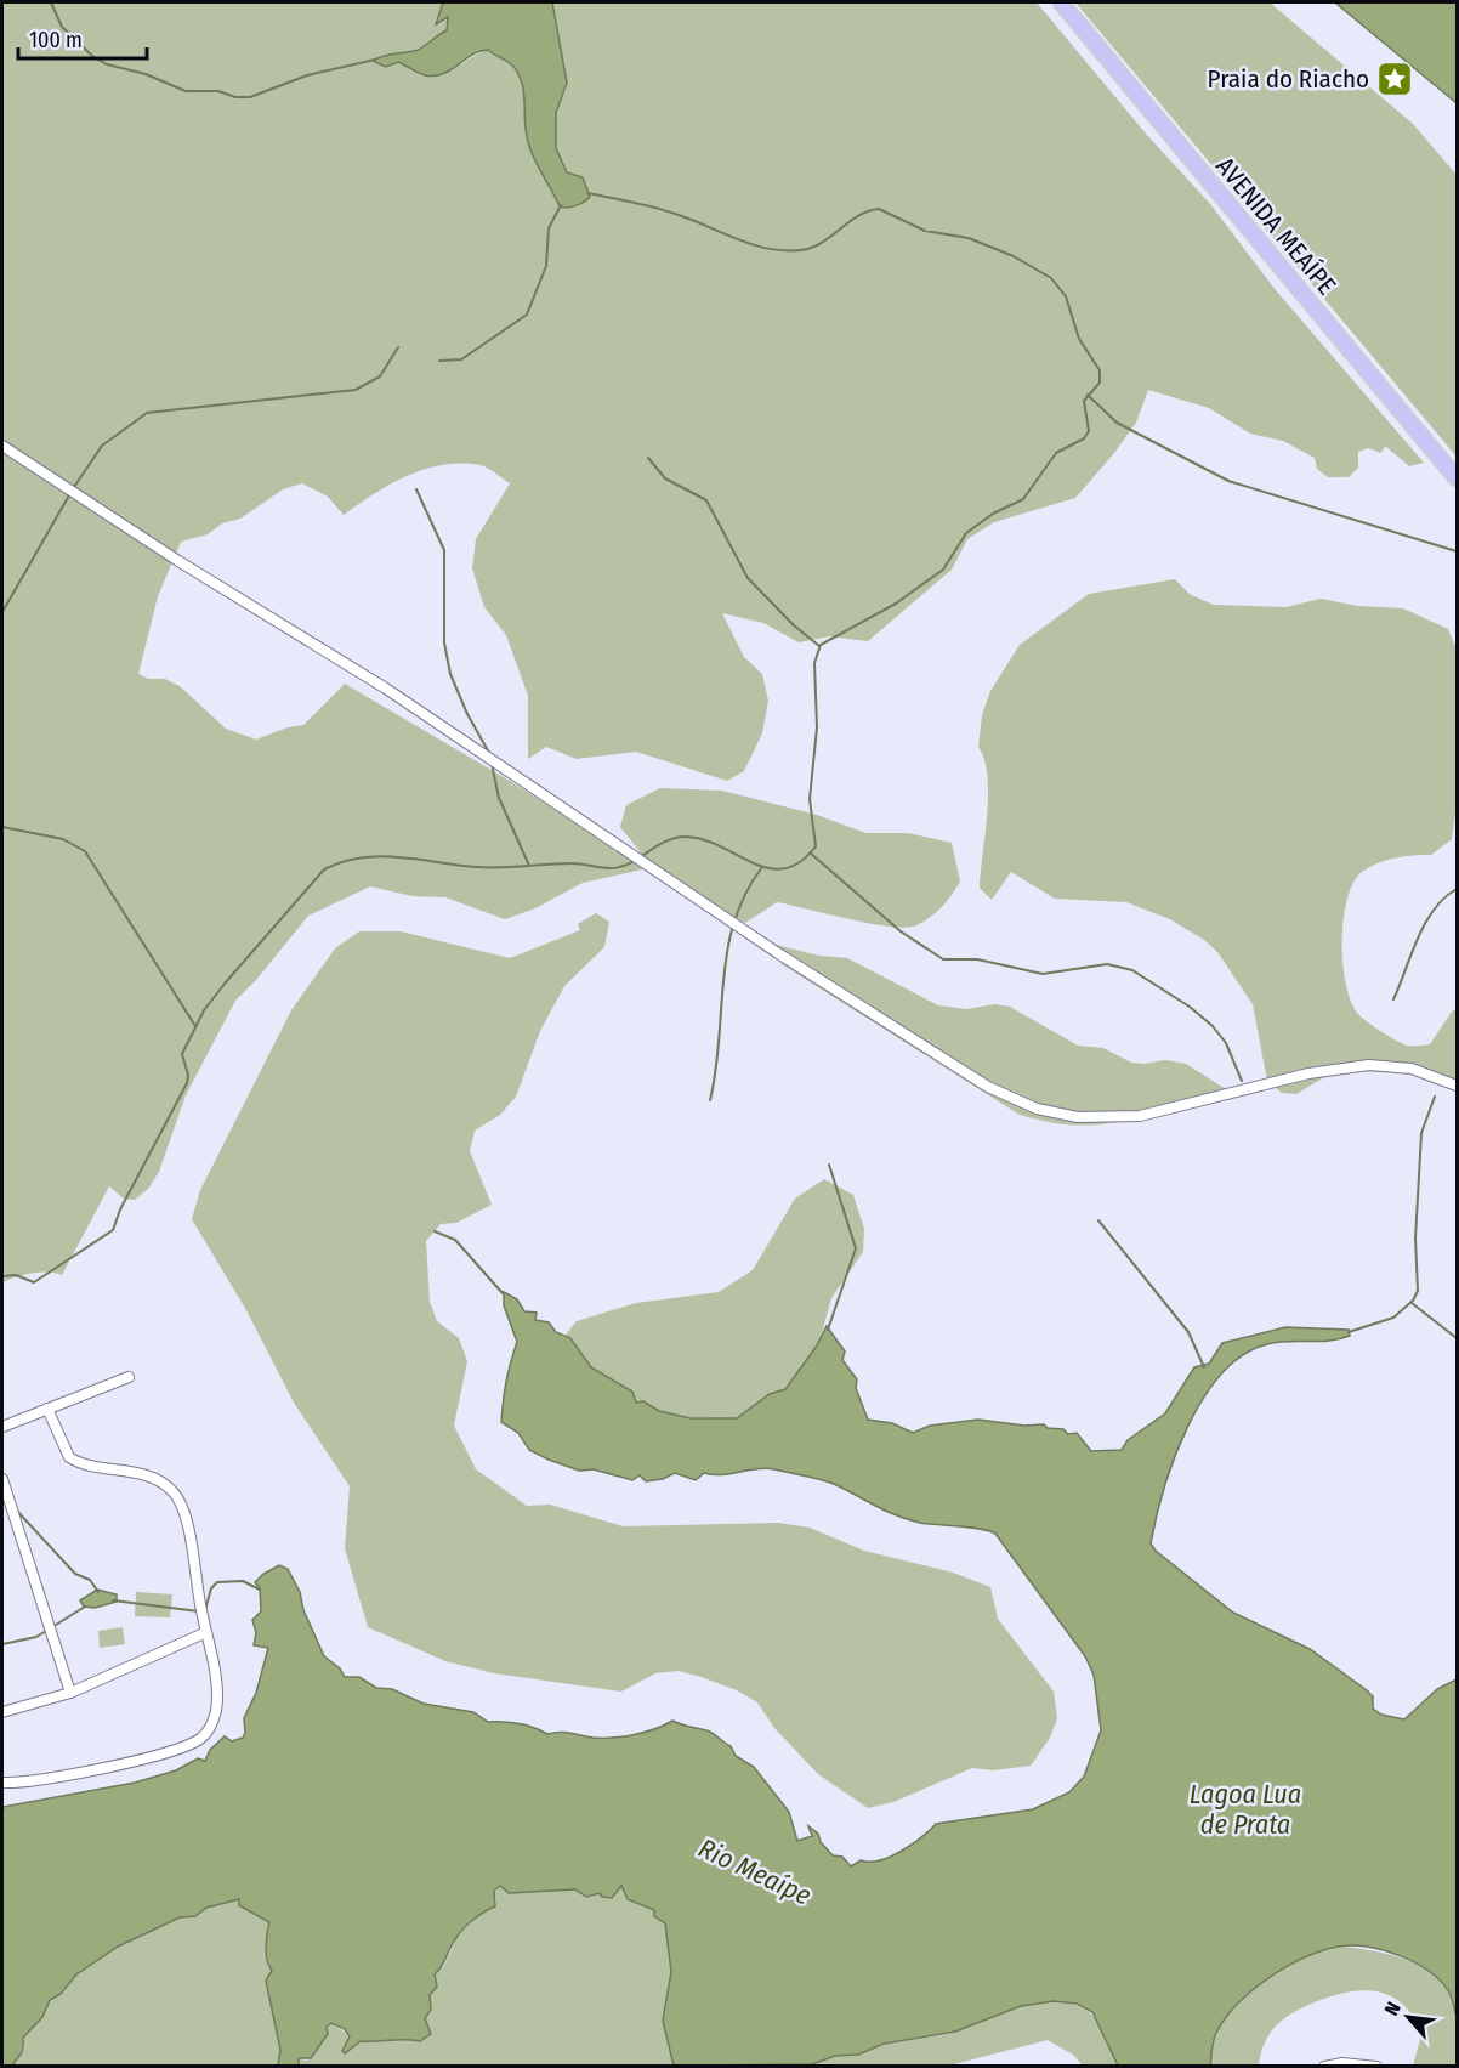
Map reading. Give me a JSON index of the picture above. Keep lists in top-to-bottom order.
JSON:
{
  "streets": {
    "main road": ["AVENIDA MEAÍPE"]
  },
  "water": ["Lagoa Lua de Prata", "Rio Meaípe"],
  "places": {
    "place": ["Praia do Riacho"]
  },
  "scale_bar": "100 m",
  "north": "top left"
}
